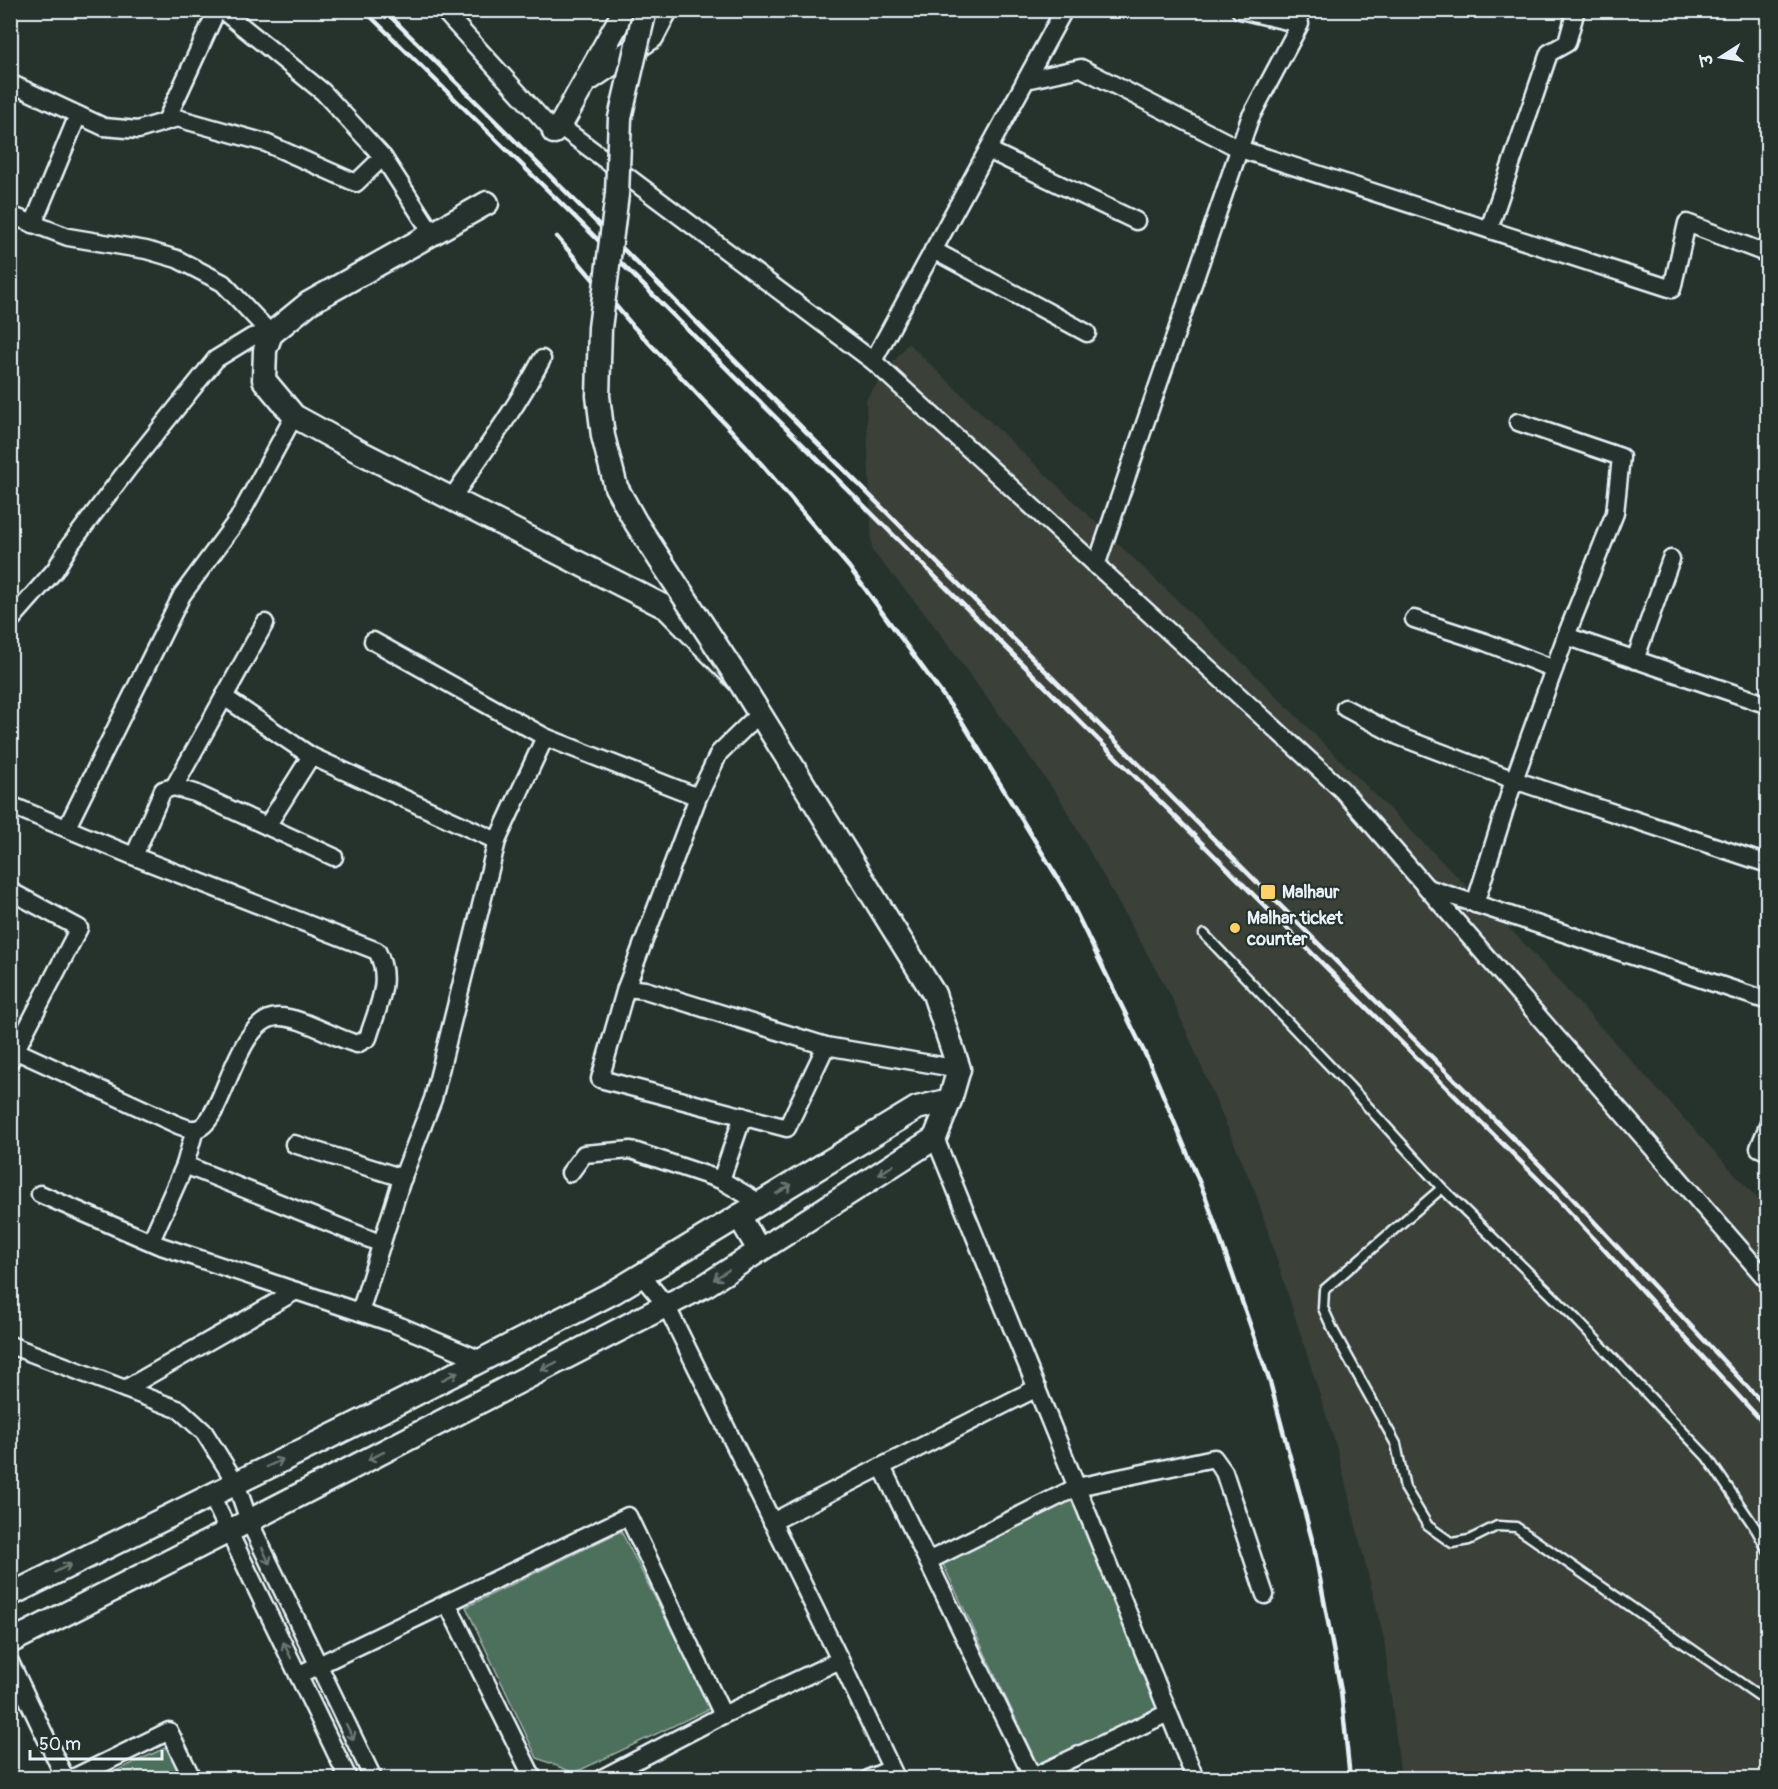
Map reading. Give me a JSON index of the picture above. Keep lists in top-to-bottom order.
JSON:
{
  "places": {
    "transit": ["Malhaur"],
    "other": ["Malhar ticket counter"]
  },
  "scale_bar": "50 m",
  "north": "left"
}
